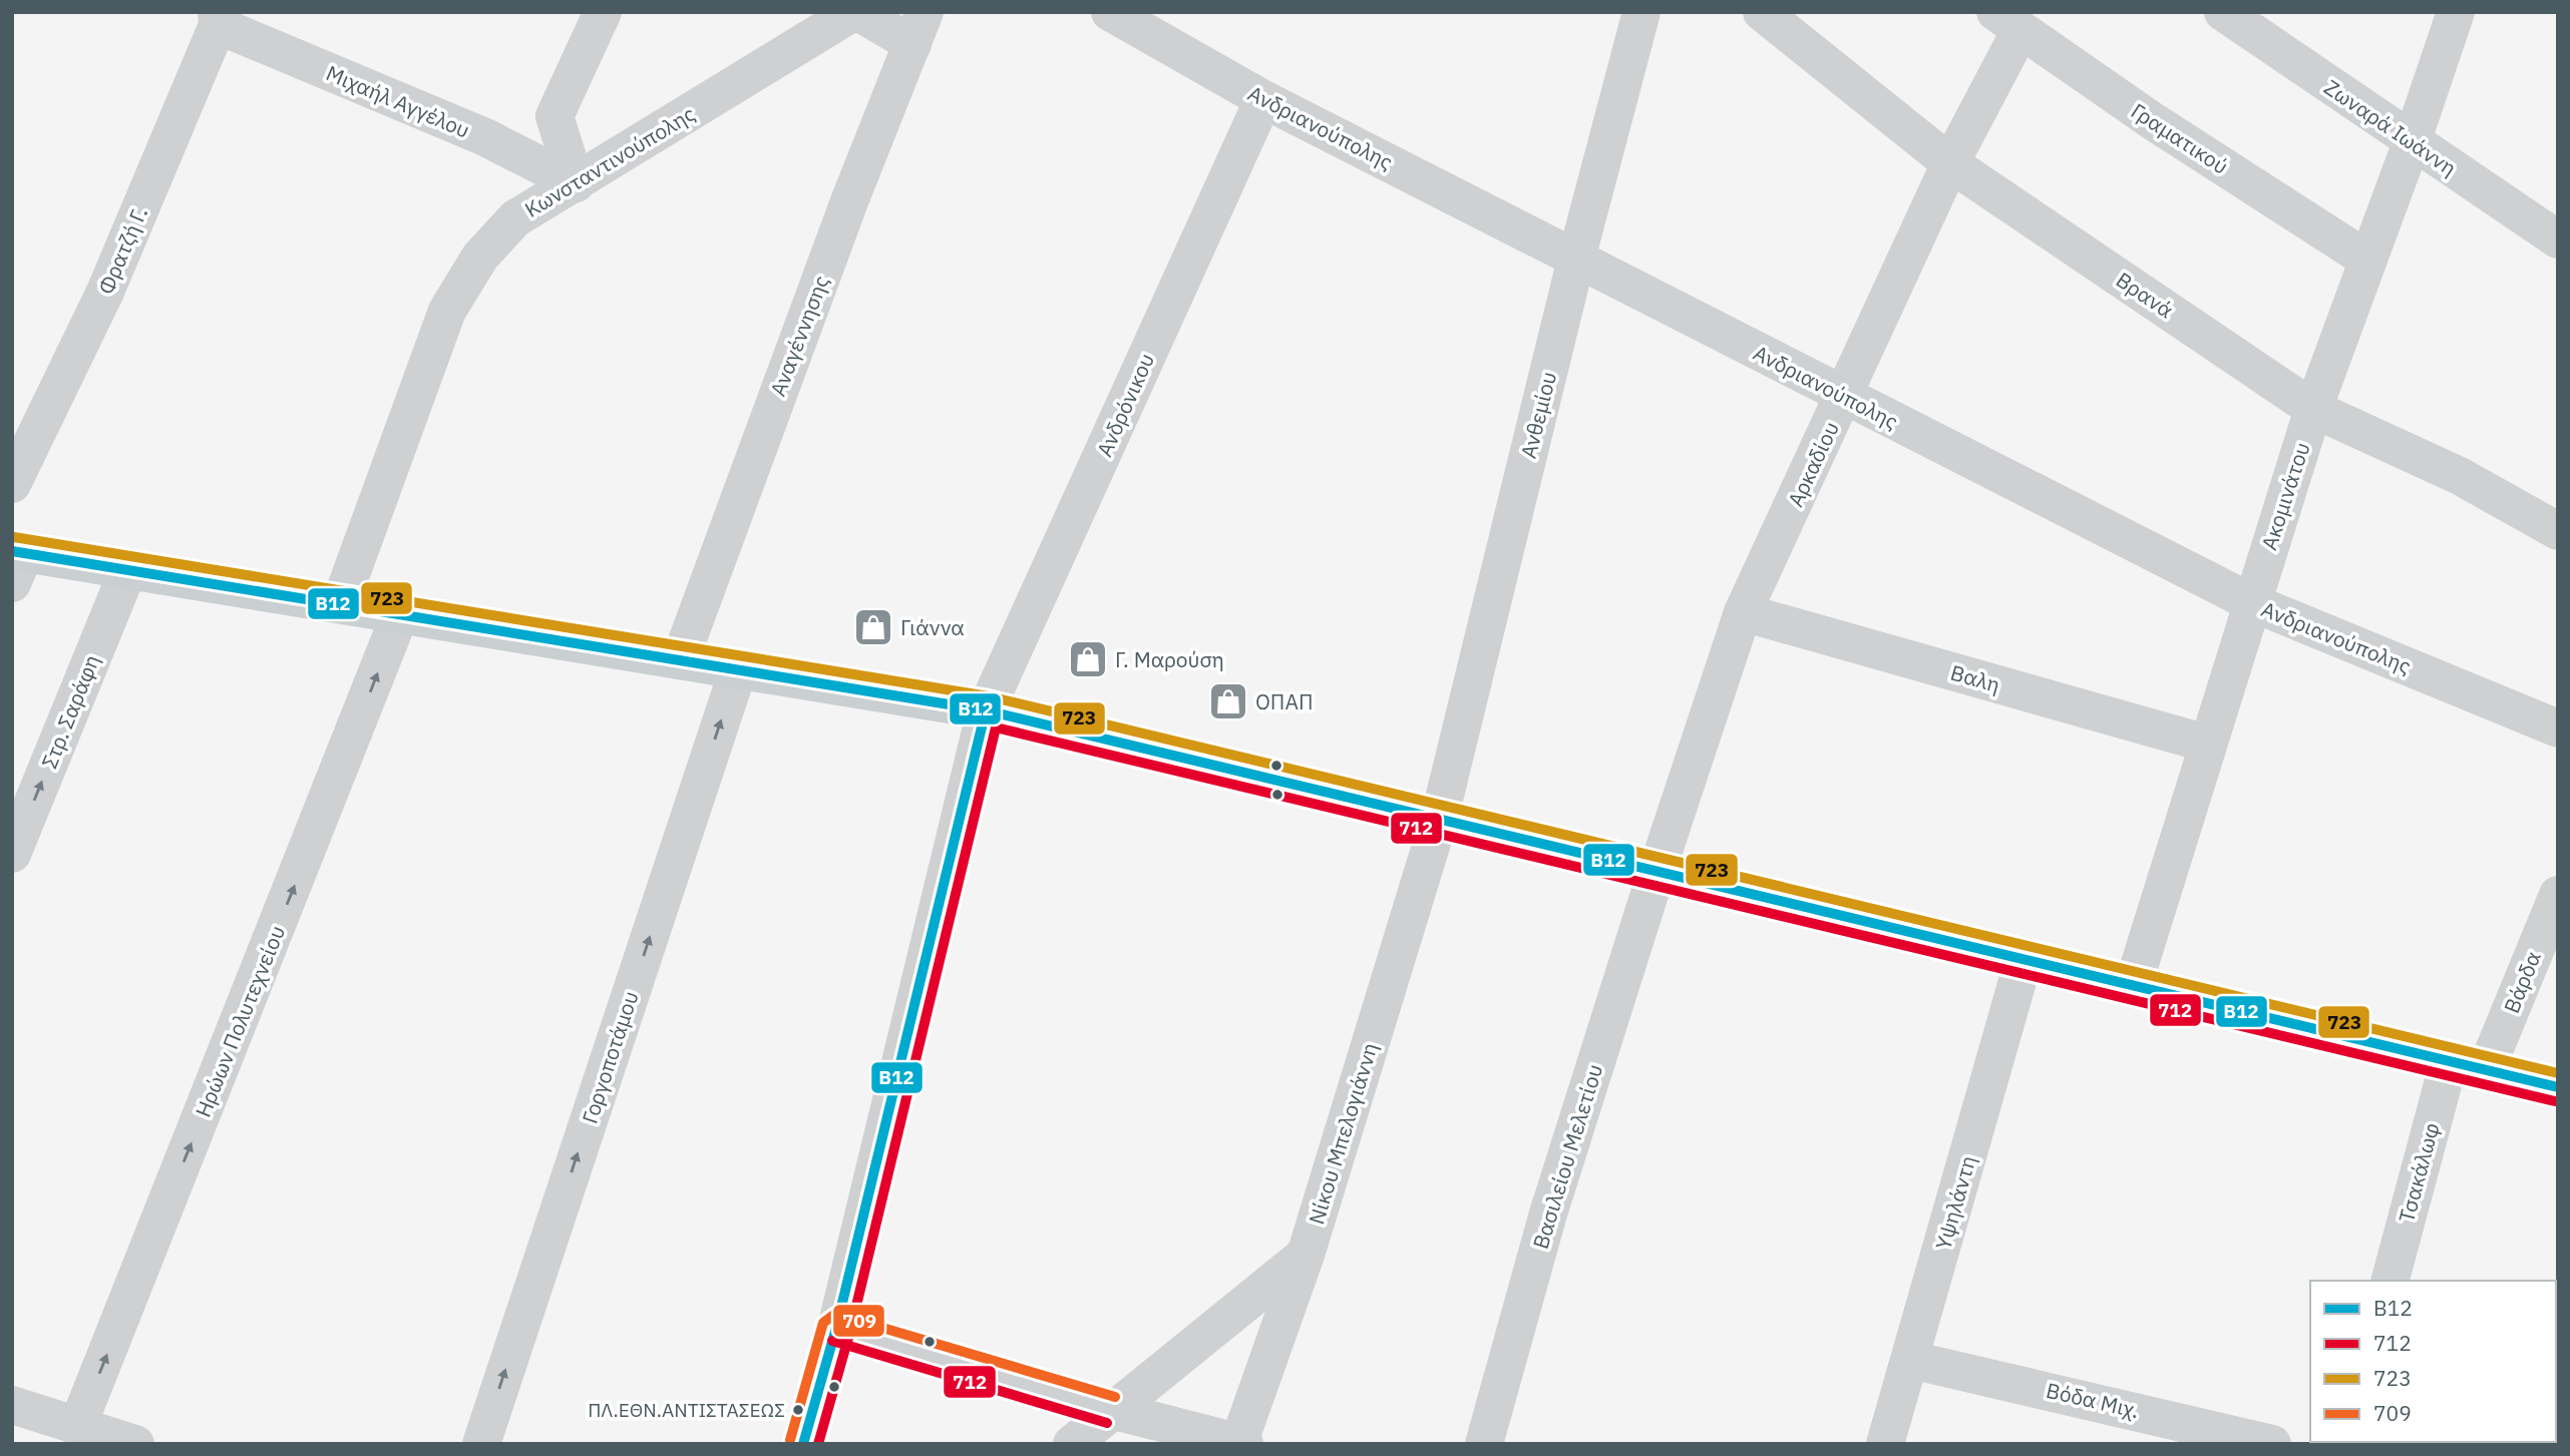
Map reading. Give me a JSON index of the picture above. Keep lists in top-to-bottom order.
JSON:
{
  "streets": {
    "street": [
      "Μιχαήλ Αγγέλου",
      "Ανδριανούπολης",
      "Ζωναρά Ιωάννη",
      "Γραματικού",
      "Κωνσταντινούπολης",
      "Φρατζή Γ.",
      "Βρανά",
      "Αναγέννησης",
      "Ανδρόνικου",
      "Ανθεμίου",
      "Αρκαδίου",
      "Ακομινάτου",
      "Βαλη",
      "Στρ. Σαράφη",
      "Βάρδα",
      "Ηρώων Πολυτεχνείου",
      "Γοργοποτάμου",
      "Νίκου Μπελογιάννη",
      "Βασιλείου Μελετίου",
      "Τσακάλωφ",
      "Υψηλάντη",
      "Βόδα Μιχ."
    ]
  },
  "crossings": [
    ["Μιχαήλ Αγγέλου", "Κωνσταντινούπολης"],
    ["Μιχαήλ Αγγέλου", "Φρατζή Γ."],
    ["Ανδριανούπολης", "Ανδρόνικου"],
    ["Ανδριανούπολης", "Ανθεμίου"],
    ["Ανδριανούπολης", "Αρκαδίου"],
    ["Ανδριανούπολης", "Ακομινάτου"],
    ["Ζωναρά Ιωάννη", "Ακομινάτου"],
    ["Γραματικού", "Αρκαδίου"],
    ["Γραματικού", "Ακομινάτου"],
    ["Βρανά", "Αρκαδίου"],
    ["Βρανά", "Ακομινάτου"],
    ["Ανθεμίου", "Νίκου Μπελογιάννη"],
    ["Αρκαδίου", "Βαλη"],
    ["Αρκαδίου", "Βασιλείου Μελετίου"],
    ["Ακομινάτου", "Βαλη"],
    ["Υψηλάντη", "Βόδα Μιχ."]
  ],
  "one_way": ["Στρ. Σαράφη", "Ηρώων Πολυτεχνείου", "Γοργοποτάμου"],
  "places": {
    "shop": ["Γιάννα", "Γ. Μαρούση", "ΟΠΑΠ"],
    "other": ["ΠΛ.ΕΘΝ.ΑΝΤΙΣΤΑΣΕΩΣ"]
  },
  "lines": [
    "transit line 723",
    "transit line Β12",
    "transit line 712",
    "transit line 709"
  ],
  "legend": [
    "Β12",
    "712",
    "723",
    "709"
  ]
}
